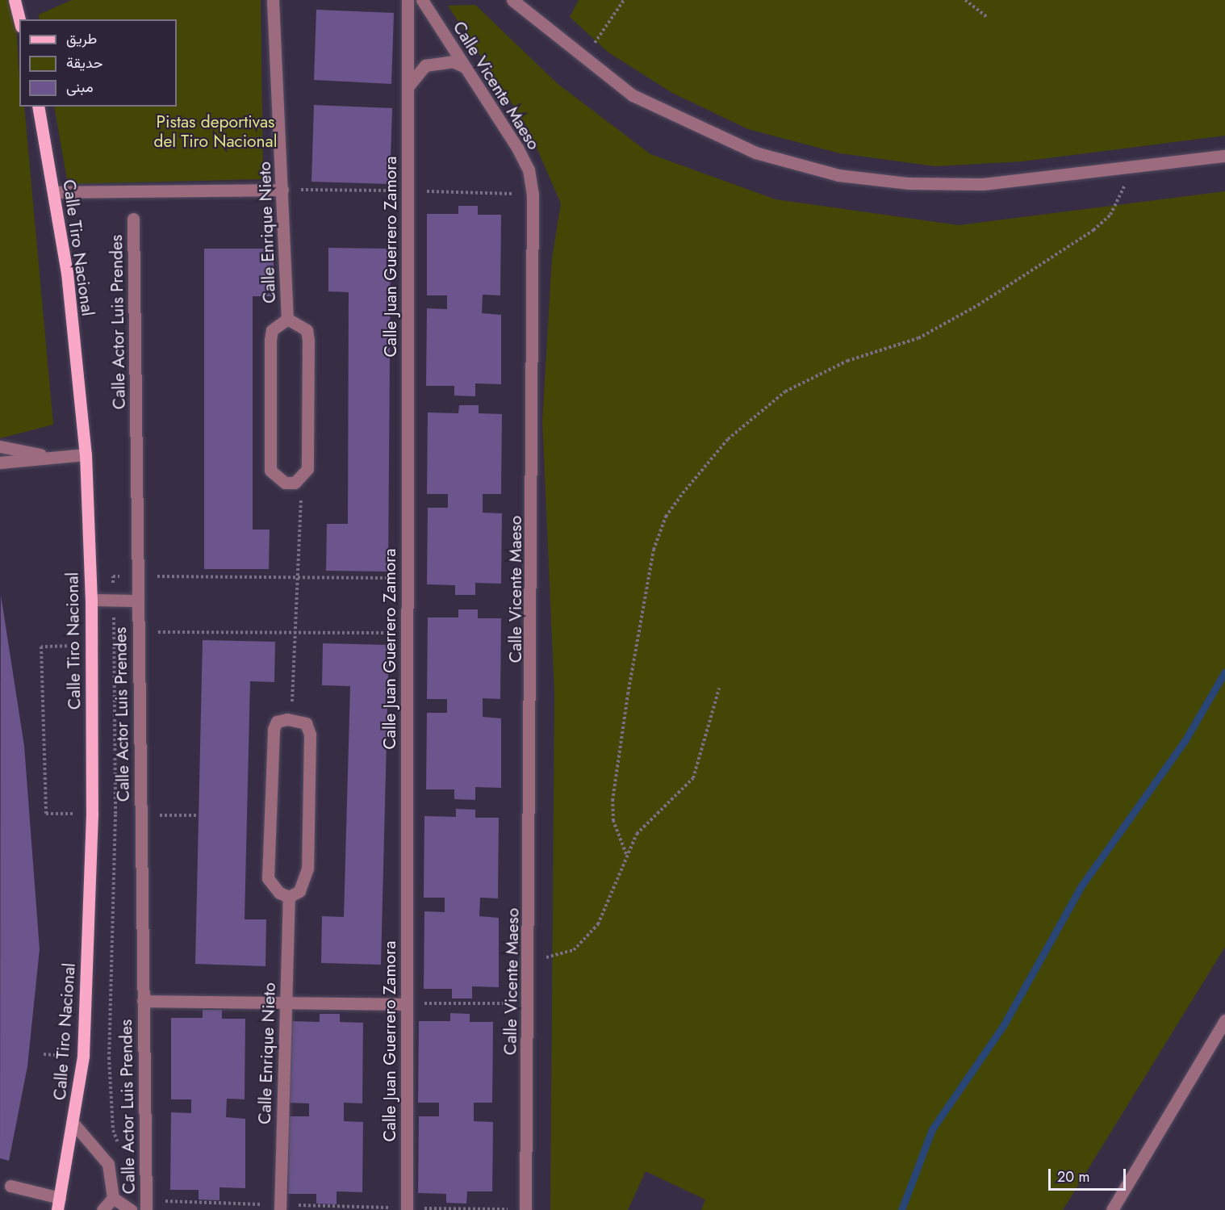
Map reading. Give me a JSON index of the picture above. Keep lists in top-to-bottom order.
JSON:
{
  "streets": {
    "main road": ["Calle Tiro Nacional"],
    "street": [
      "Calle Vicente Maeso",
      "Calle Enrique Nieto",
      "Calle Juan Guerrero Zamora",
      "Calle Actor Luis Prendes"
    ]
  },
  "parks": ["Pistas deportivas del Tiro Nacional"],
  "legend": ["طريق", "حديقة", "مبنى"],
  "scale_bar": "20 m"
}
